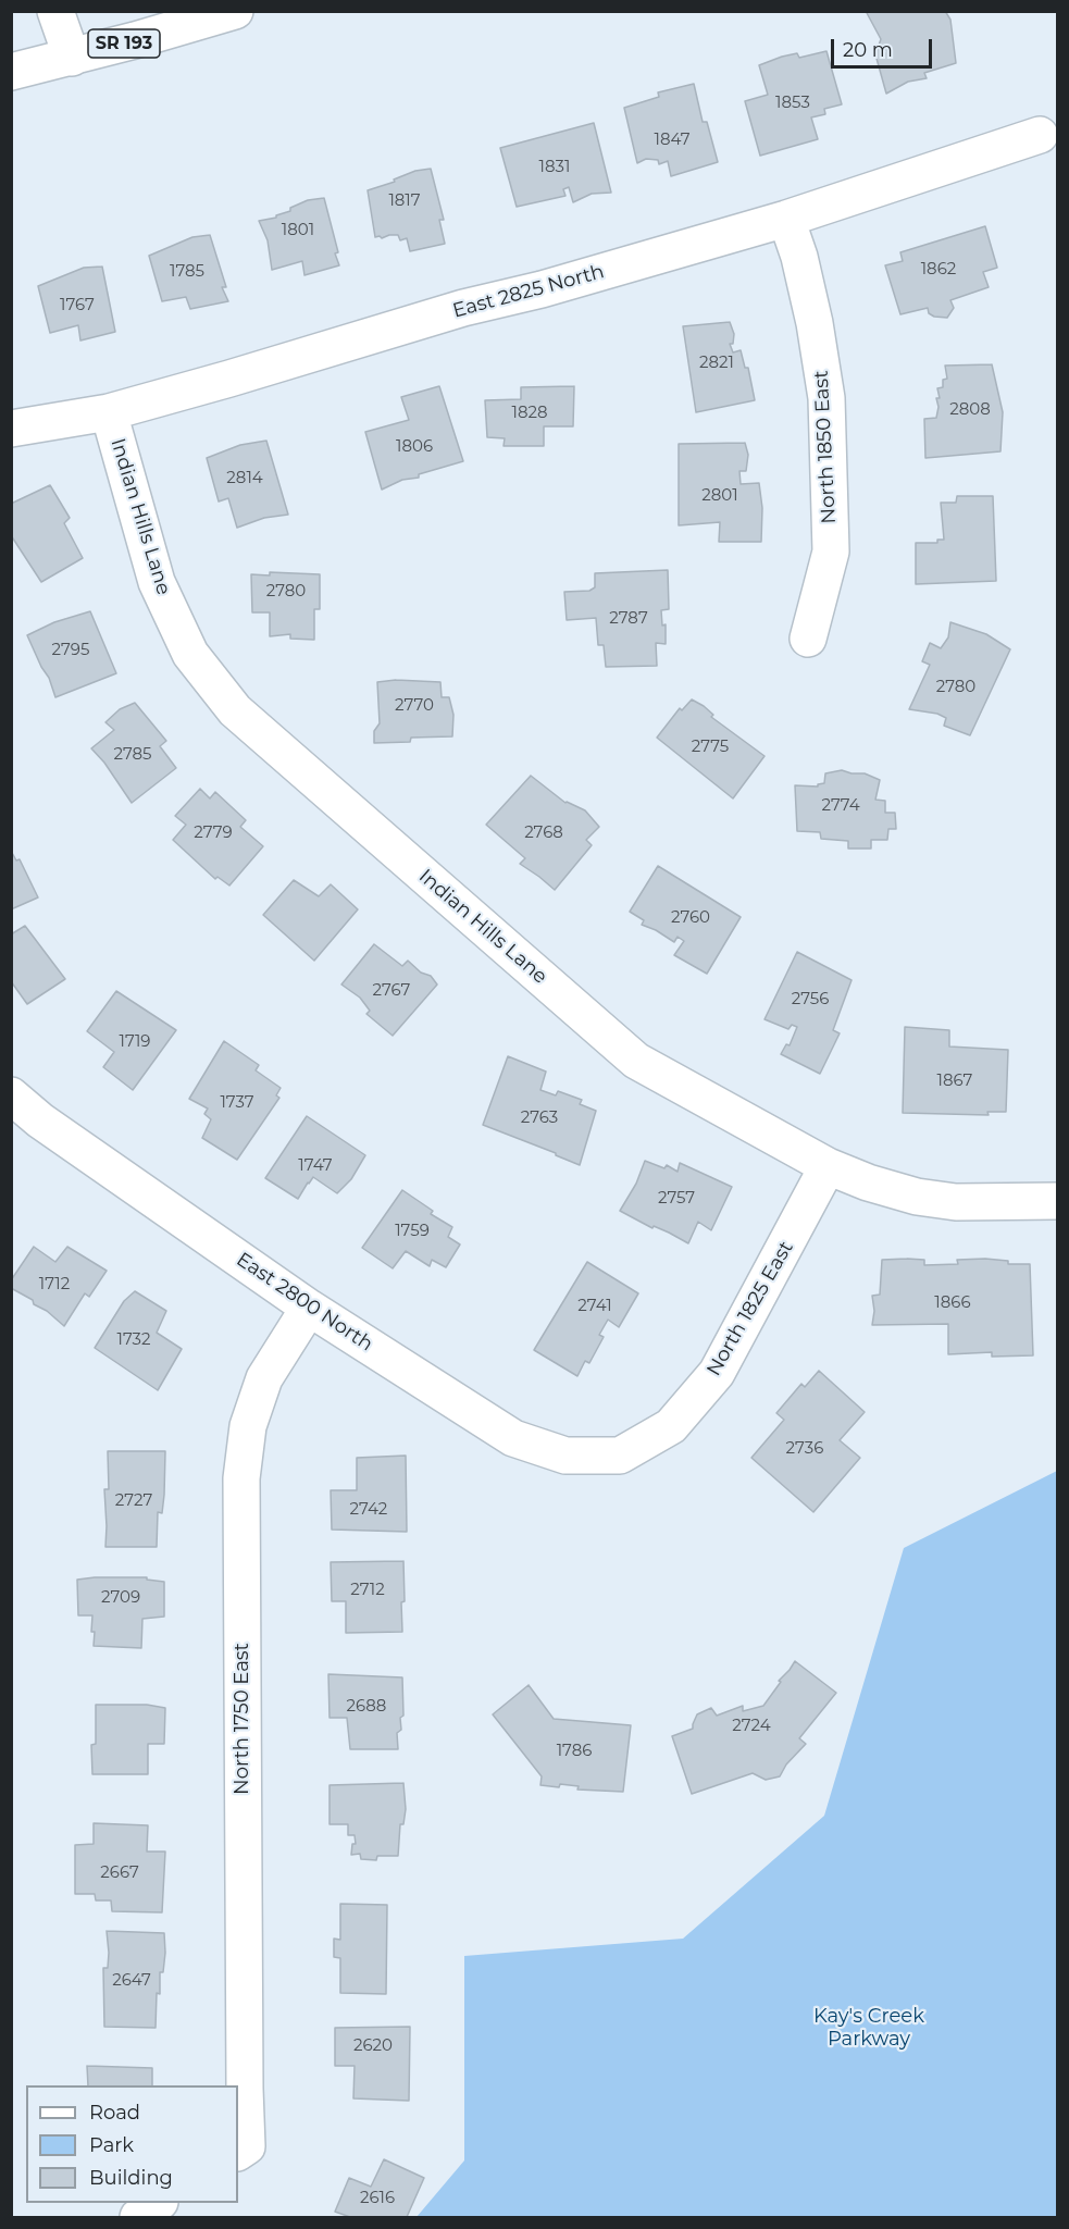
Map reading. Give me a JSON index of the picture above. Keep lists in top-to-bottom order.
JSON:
{
  "streets": {
    "street": [
      "SR 193",
      "East 2825 North",
      "North 1850 East",
      "Indian Hills Lane",
      "East 2800 North",
      "North 1825 East",
      "North 1750 East"
    ]
  },
  "crossings": [
    ["East 2825 North", "North 1850 East"],
    ["East 2825 North", "Indian Hills Lane"],
    ["Indian Hills Lane", "North 1825 East"],
    ["East 2800 North", "North 1825 East"],
    ["East 2800 North", "North 1750 East"]
  ],
  "parks": ["Kay's Creek Parkway"],
  "house_numbers": [
    "1853",
    "1847",
    "1831",
    "1817",
    "1801",
    "1862",
    "1785",
    "1767",
    "2821",
    "2808",
    "1828",
    "1806",
    "2814",
    "2801",
    "2780",
    "2787",
    "2795",
    "2780",
    "2770",
    "2775",
    "2785",
    "2774",
    "2779",
    "2768",
    "2760",
    "2767",
    "2756",
    "1719",
    "1867",
    "1737",
    "2763",
    "1747",
    "2757",
    "1759",
    "1712",
    "1866",
    "2741",
    "1732",
    "2736",
    "2727",
    "2742",
    "2712",
    "2709",
    "2688",
    "2724",
    "1786",
    "2667",
    "2647",
    "2620",
    "2616"
  ],
  "legend": ["Road", "Park", "Building"],
  "scale_bar": "20 m"
}
